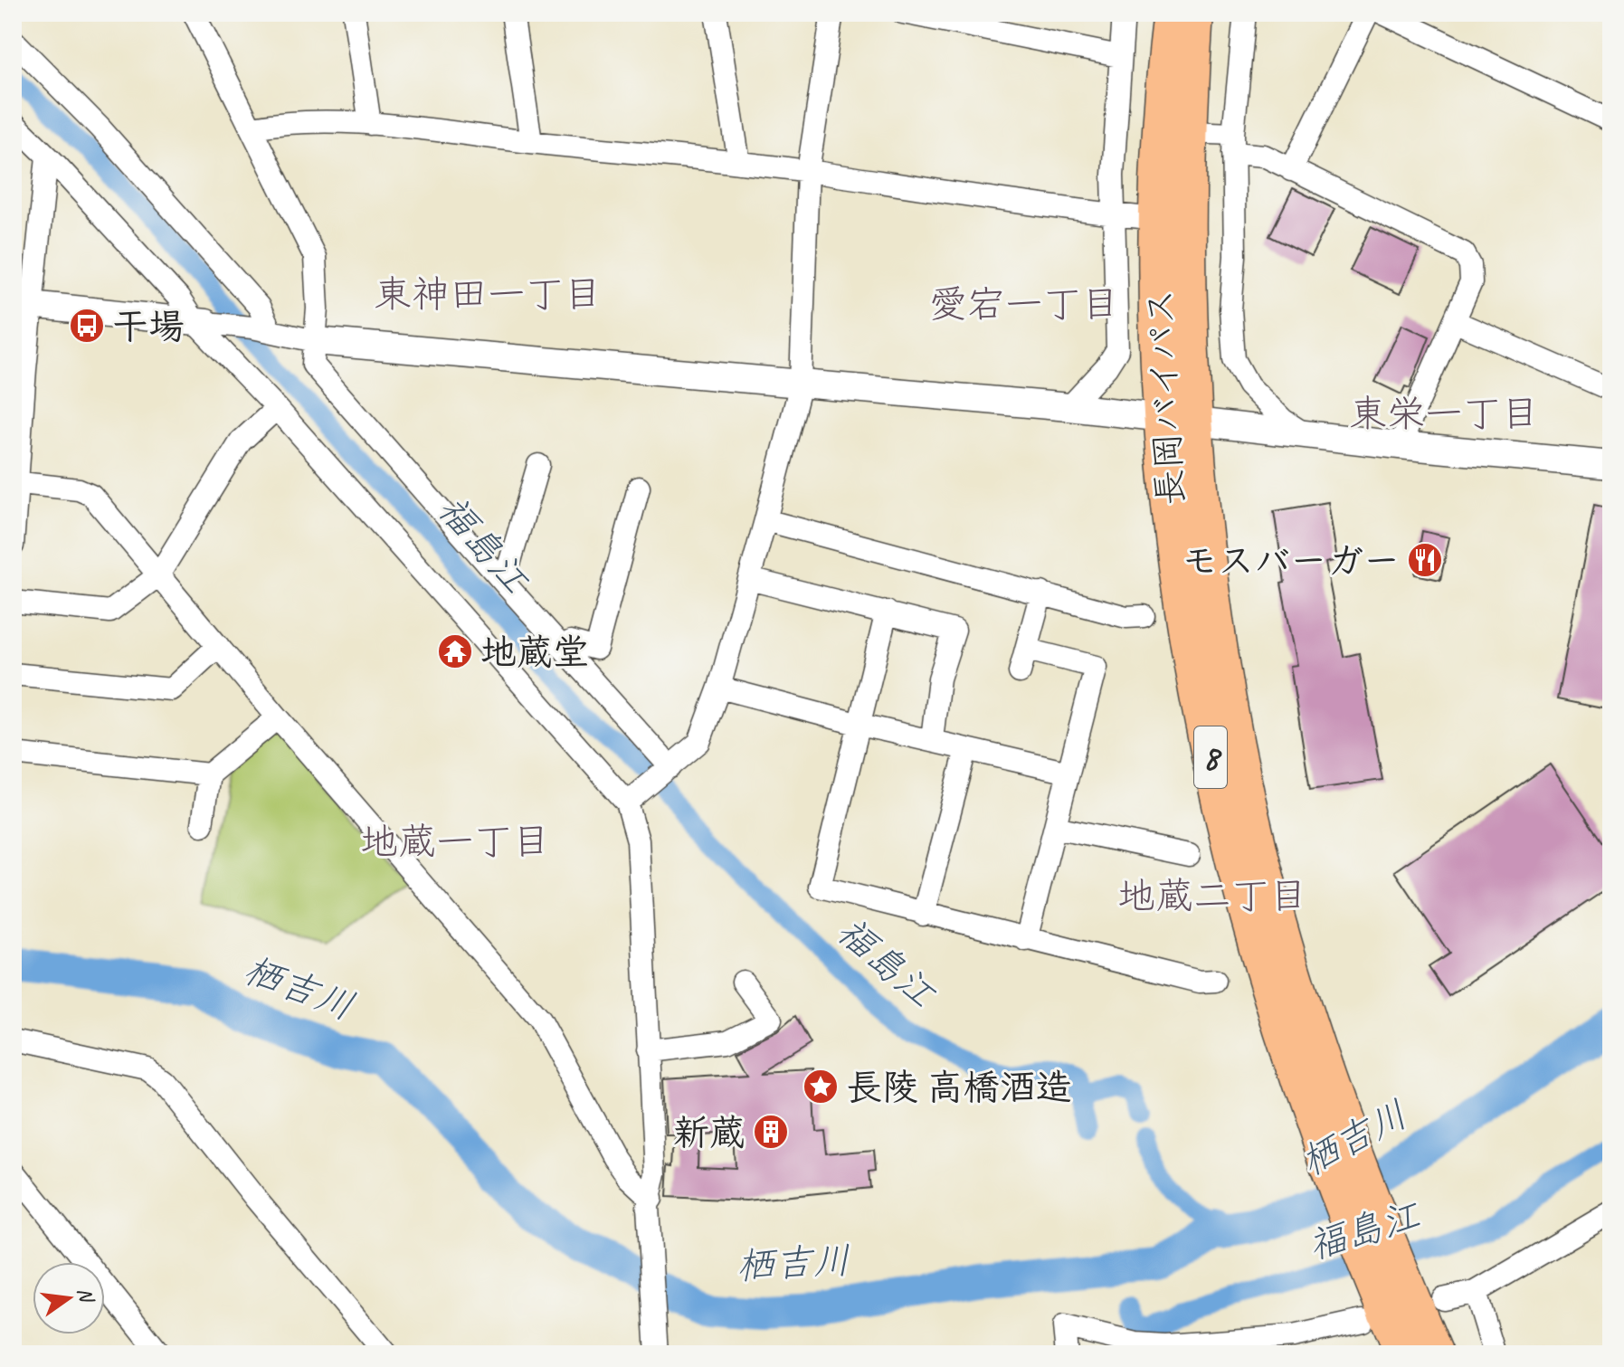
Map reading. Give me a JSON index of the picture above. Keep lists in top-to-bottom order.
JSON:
{
  "streets": {
    "highway": ["長岡バイパス", "8"]
  },
  "districts": [
    "東神田一丁目",
    "愛宕一丁目",
    "東栄一丁目",
    "地蔵一丁目",
    "地蔵二丁目"
  ],
  "water": ["福島江", "栖吉川"],
  "places": {
    "bus stop": ["干場"],
    "restaurant": ["モスバーガー"],
    "temple": ["地蔵堂"],
    "place": ["長陵 高橋酒造"],
    "building": ["新蔵"]
  },
  "north": "right"
}
